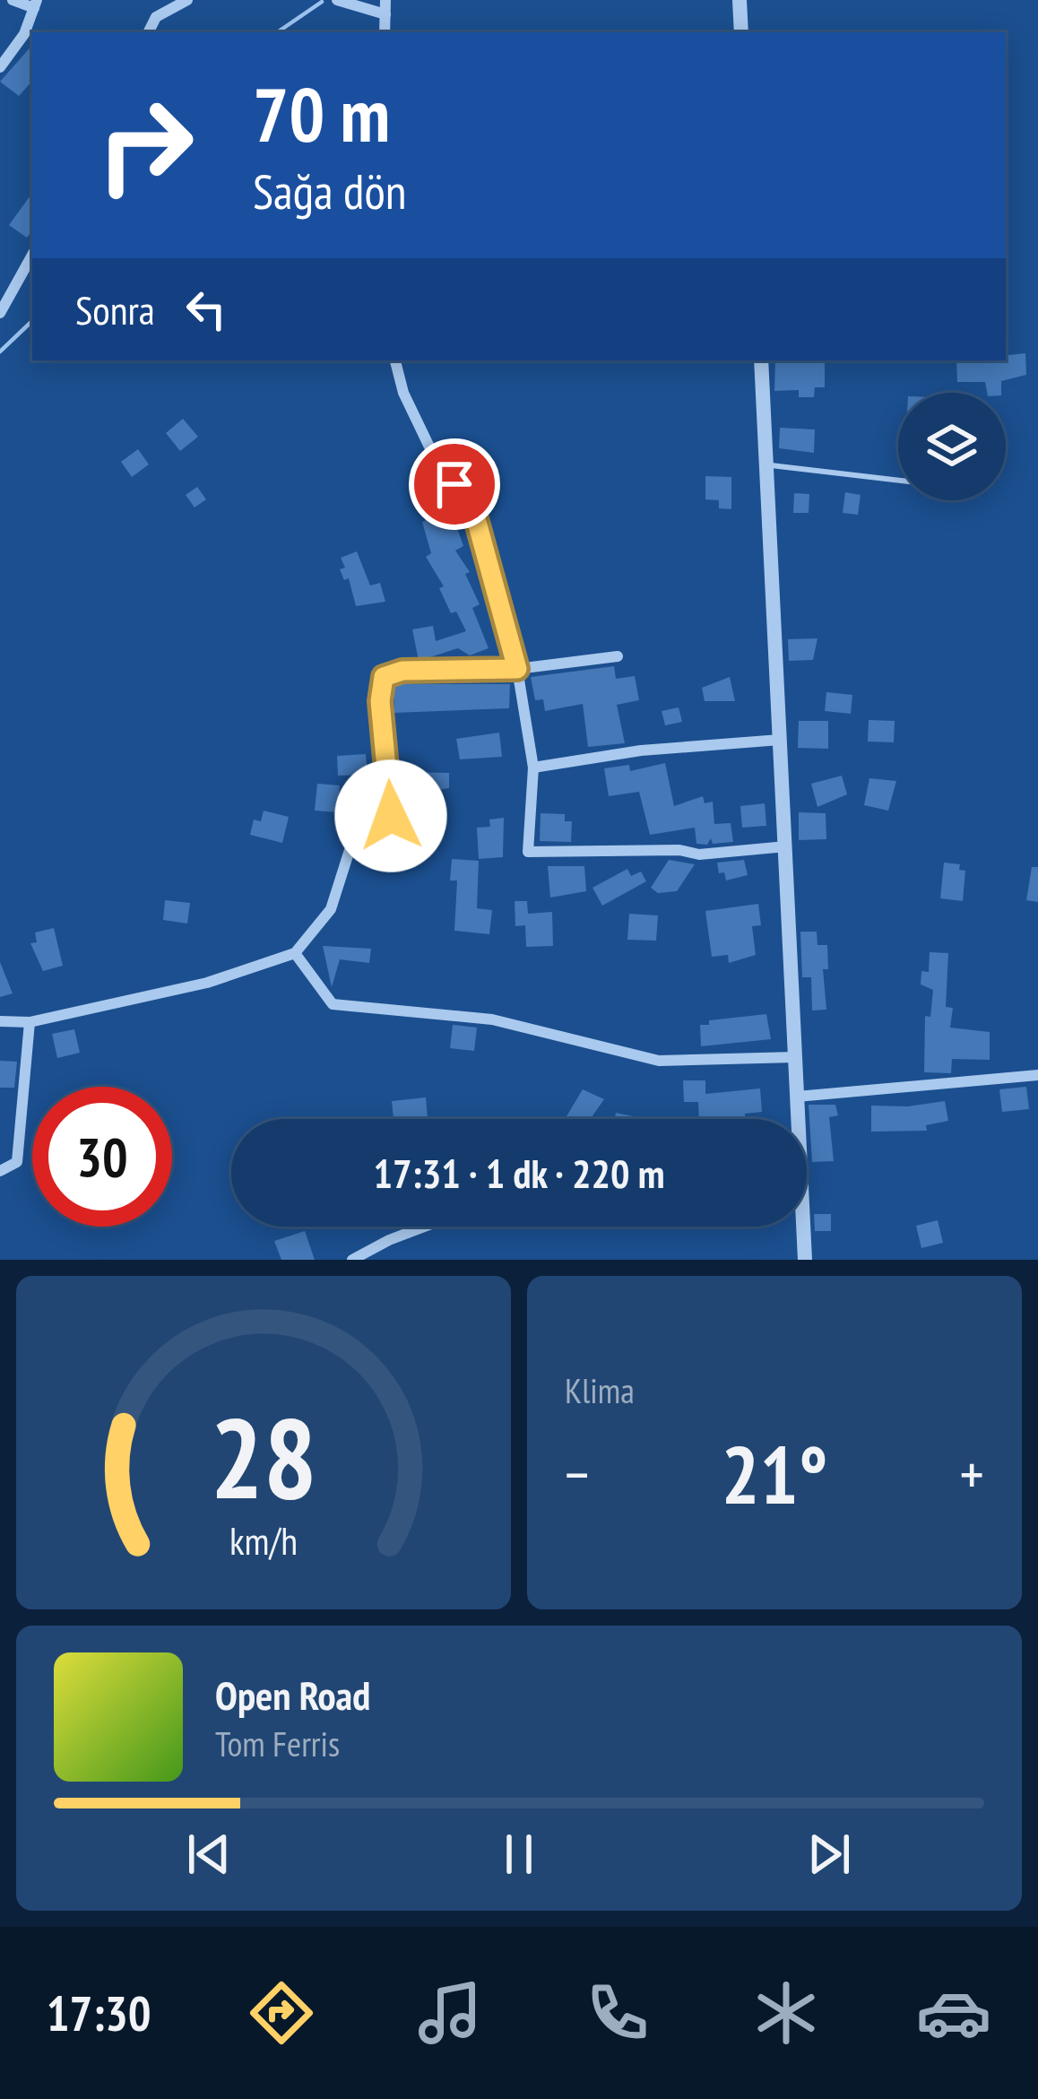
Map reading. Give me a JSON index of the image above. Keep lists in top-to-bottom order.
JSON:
{
  "page": {
    "turn": ["70 m", "Sağa dön"],
    "then": "Sonra",
    "limit": "30",
    "trip": "17:31 · 1 dk · 220 m",
    "tile": "Klima",
    "heat": ["−", "21°", "+"],
    "song": ["Open Road", "Tom Ferris"],
    "tabs": "17:30",
    "gauge": ["28", "km/h"]
  }
}
